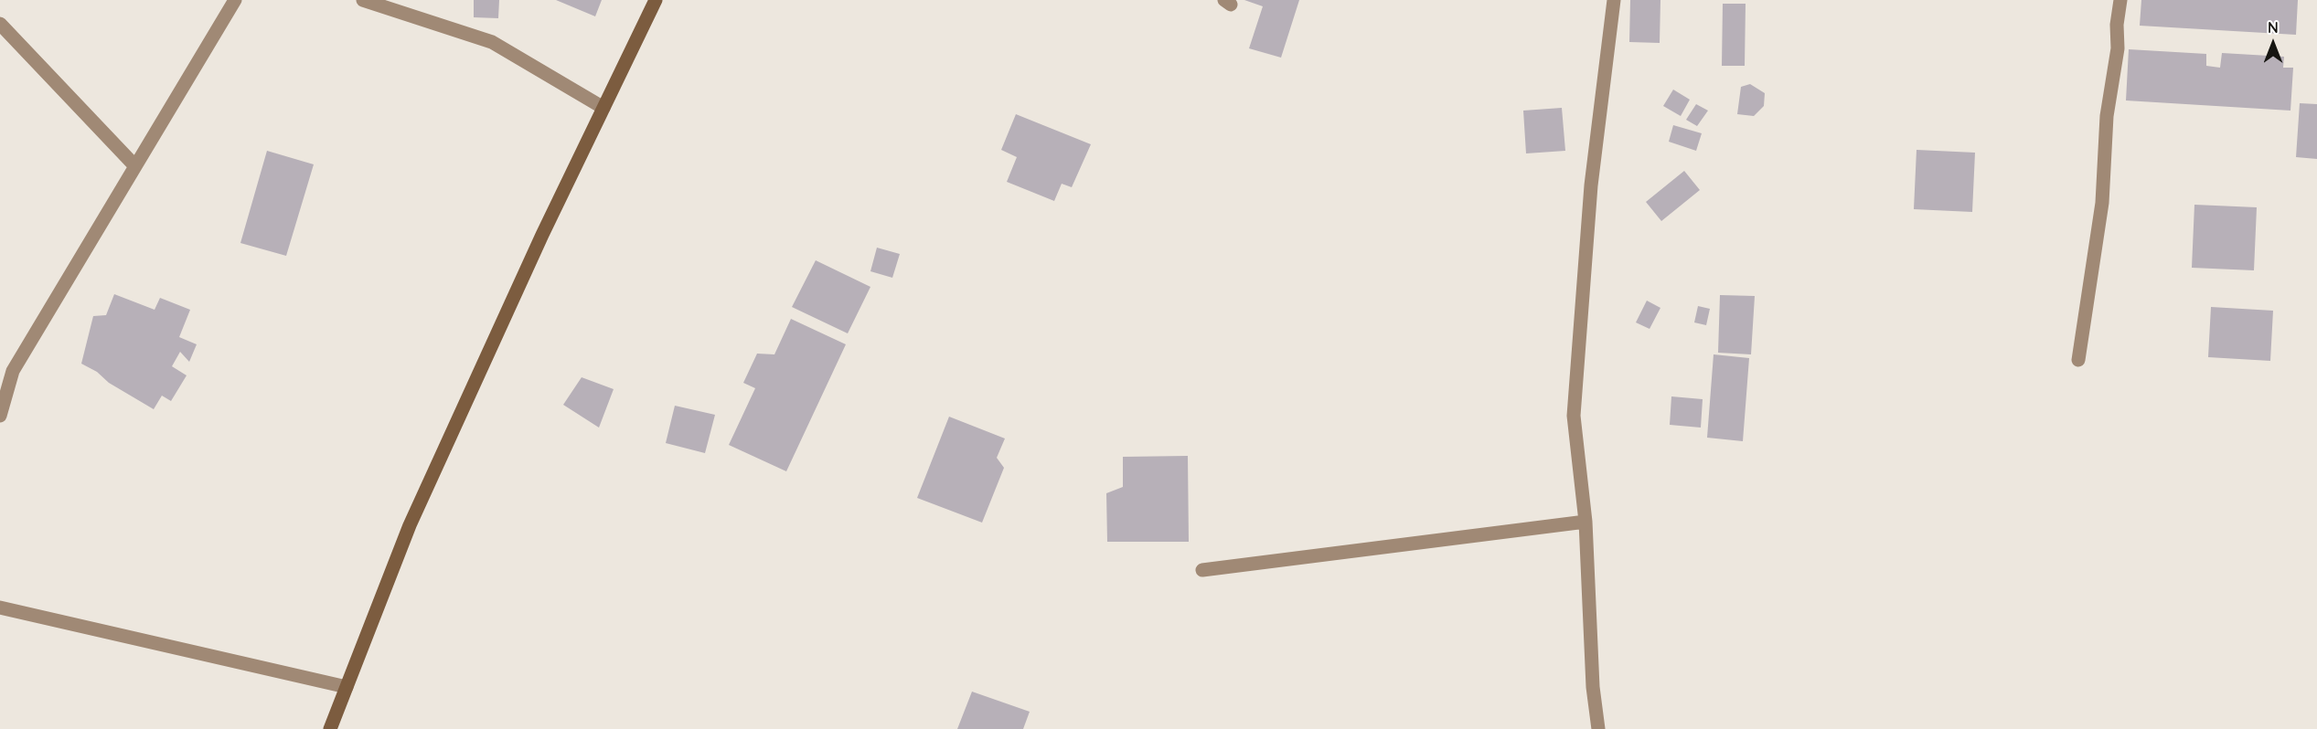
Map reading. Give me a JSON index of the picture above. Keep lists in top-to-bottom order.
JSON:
{
  "north": "top"
}
